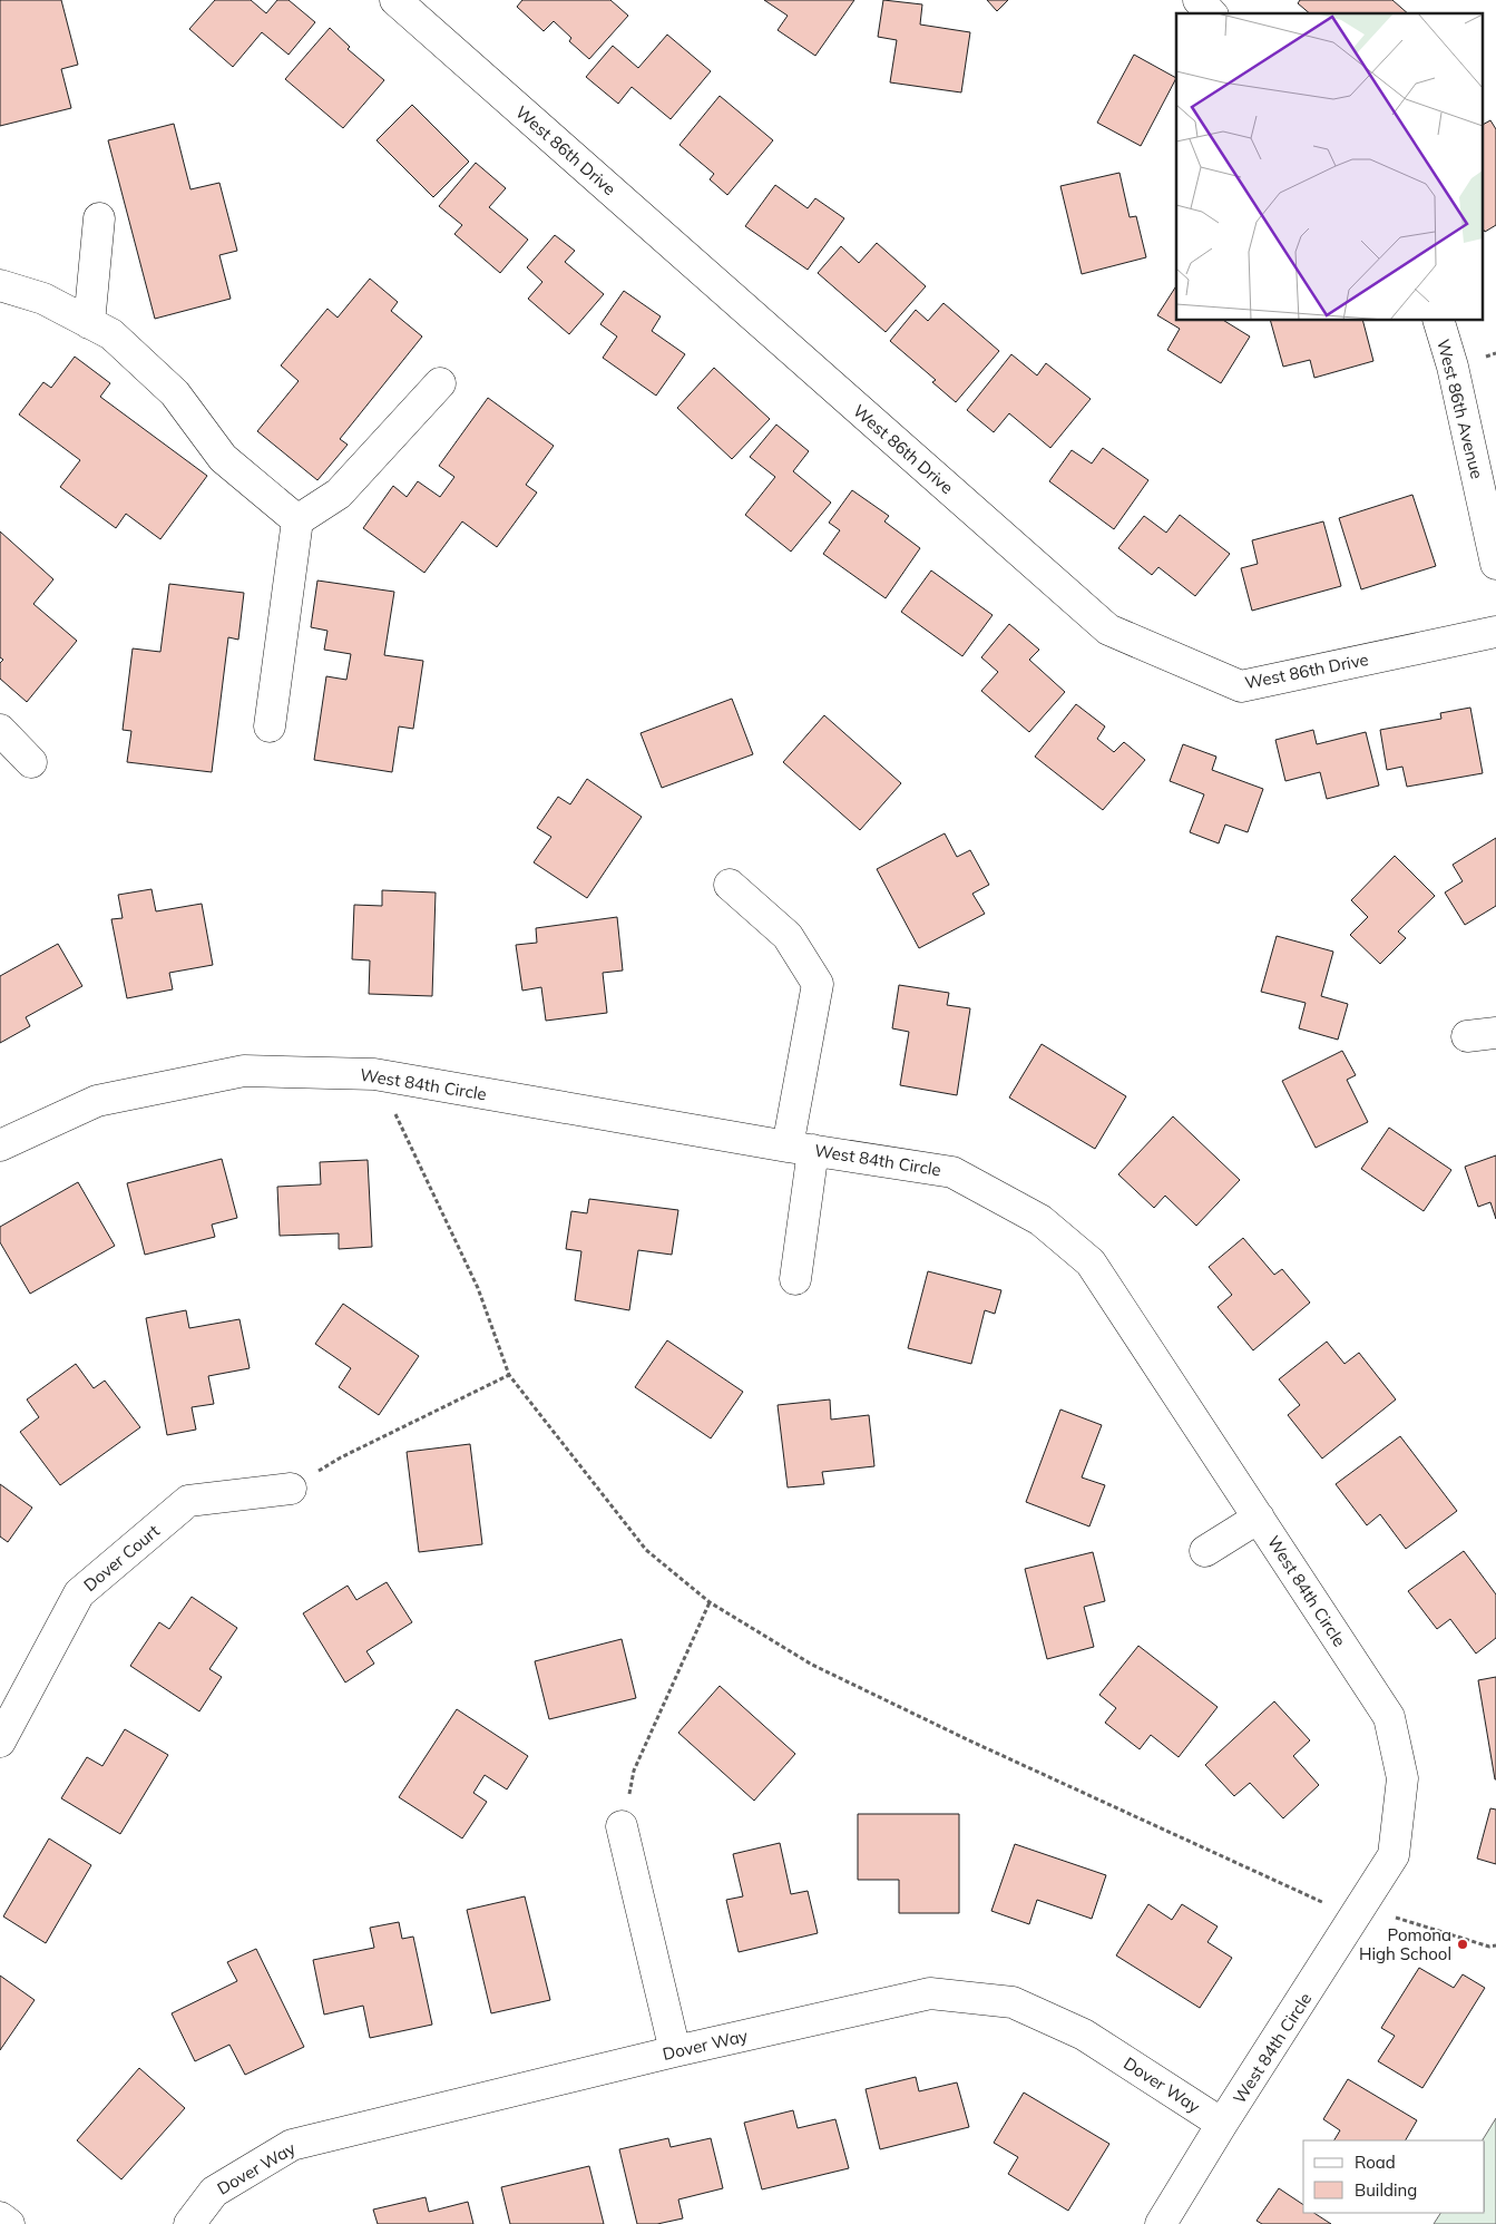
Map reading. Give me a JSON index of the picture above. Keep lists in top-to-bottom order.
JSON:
{
  "streets": {
    "street": [
      "West 86th Drive",
      "West 86th Avenue",
      "West 84th Circle",
      "Dover Court",
      "Dover Way"
    ]
  },
  "crossings": [
    ["West 84th Circle", "Dover Way"]
  ],
  "places": ["Pomona High School"],
  "legend": ["Road", "Building"]
}
